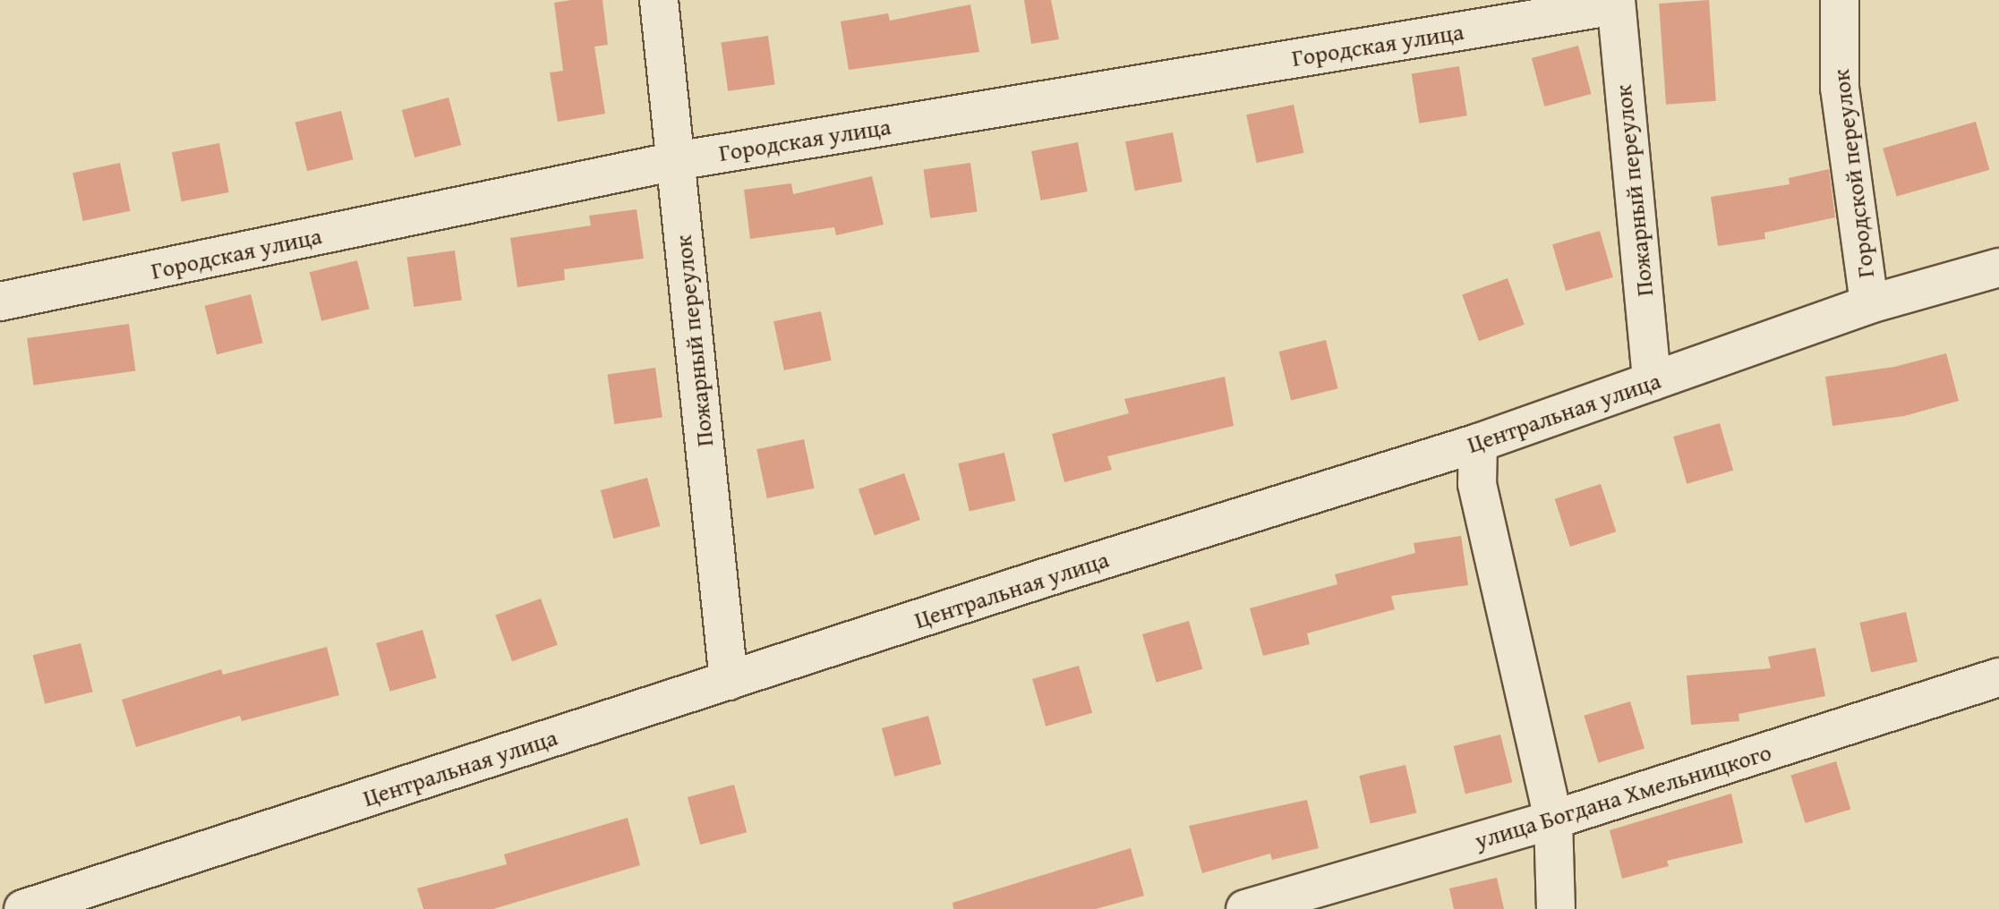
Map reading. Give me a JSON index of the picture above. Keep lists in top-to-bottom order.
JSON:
{
  "streets": {
    "street": [
      "Городская улица",
      "Городской переулок",
      "Пожарный переулок",
      "Центральная улица",
      "улица Богдана Хмельницкого"
    ]
  },
  "crossings": [
    ["Городская улица", "Пожарный переулок"],
    ["Городской переулок", "Центральная улица"],
    ["Пожарный переулок", "Центральная улица"]
  ]
}
